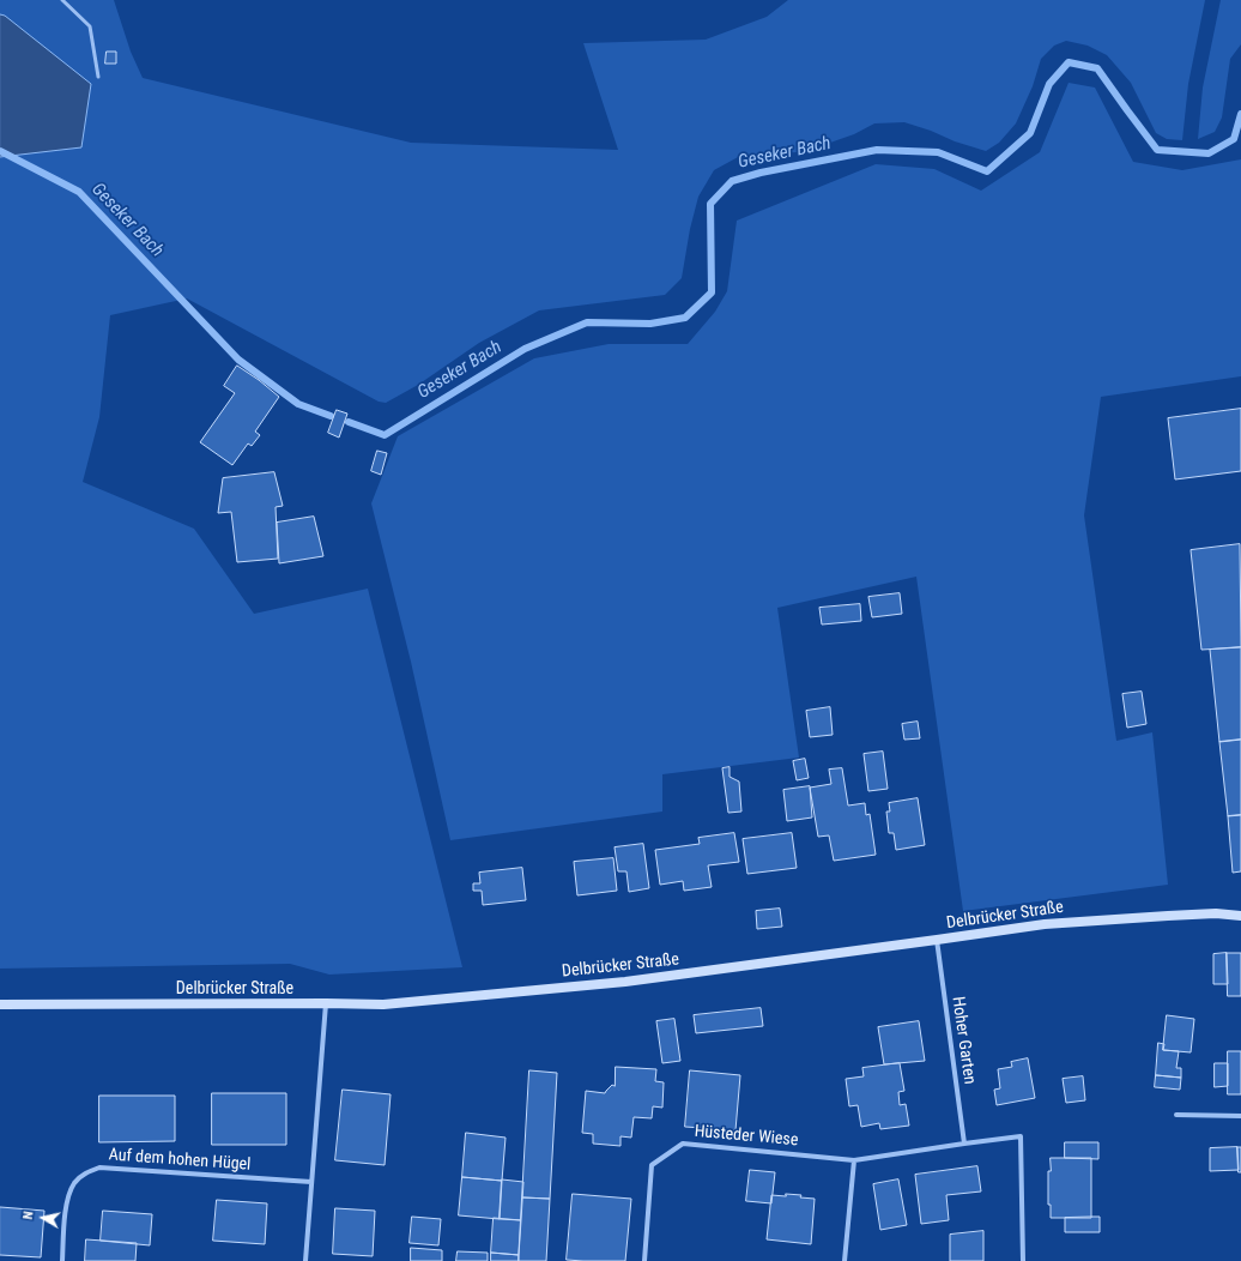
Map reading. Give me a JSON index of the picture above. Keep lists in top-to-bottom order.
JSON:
{
  "streets": {
    "main road": ["Delbrücker Straße"],
    "street": ["Hoher Garten", "Hüsteder Wiese", "Auf dem hohen Hügel"]
  },
  "crossings": [
    ["Delbrücker Straße", "Hoher Garten"]
  ],
  "water": ["Geseker Bach"],
  "north": "left"
}
